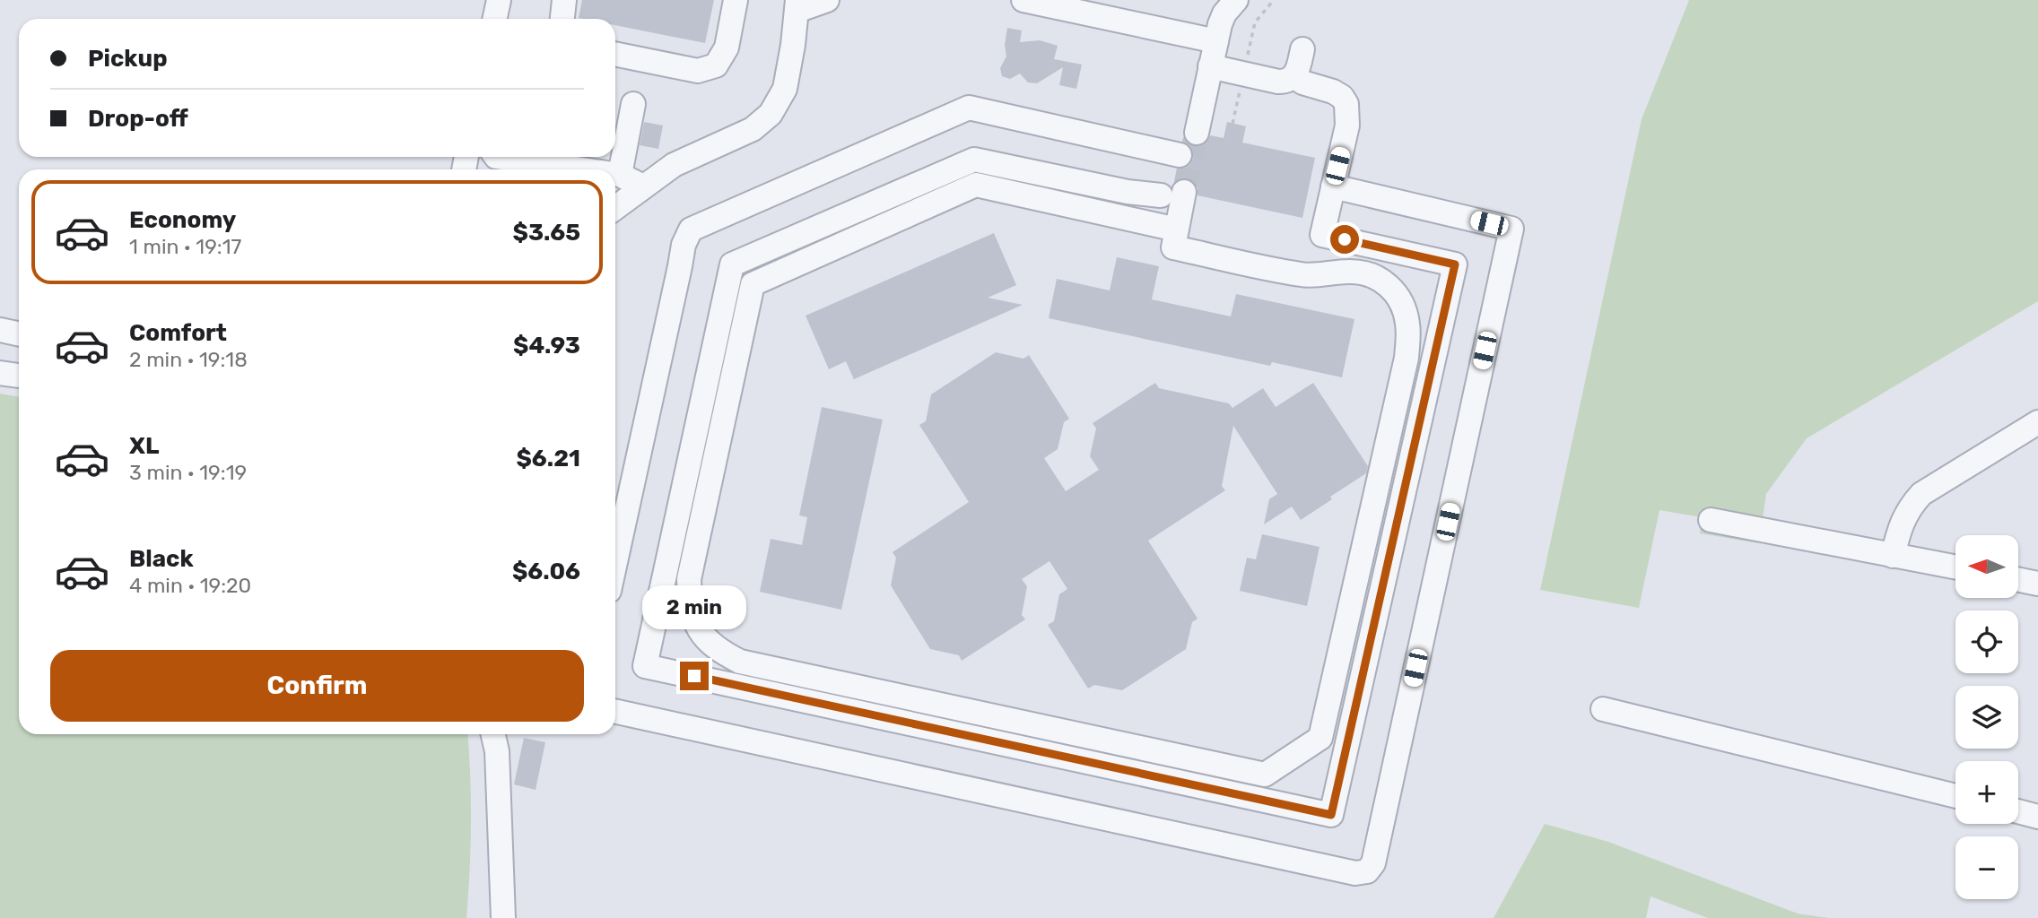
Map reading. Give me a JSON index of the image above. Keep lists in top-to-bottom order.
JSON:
{
  "north": "left",
  "page": {
    "banner": ["Pickup", "Drop-off"],
    "list": [
      {
        "name": "Economy",
        "note": "1 min · 19:17",
        "value": "$3.65"
      },
      {
        "name": "Comfort",
        "note": "2 min · 19:18",
        "value": "$4.93"
      },
      {
        "name": "XL",
        "note": "3 min · 19:19",
        "value": "$6.21"
      },
      {
        "name": "Black",
        "note": "4 min · 19:20",
        "value": "$6.06"
      }
    ],
    "map_buttons": ["+", "−"],
    "bubble": "2 min",
    "buttons": "Confirm"
  }
}
